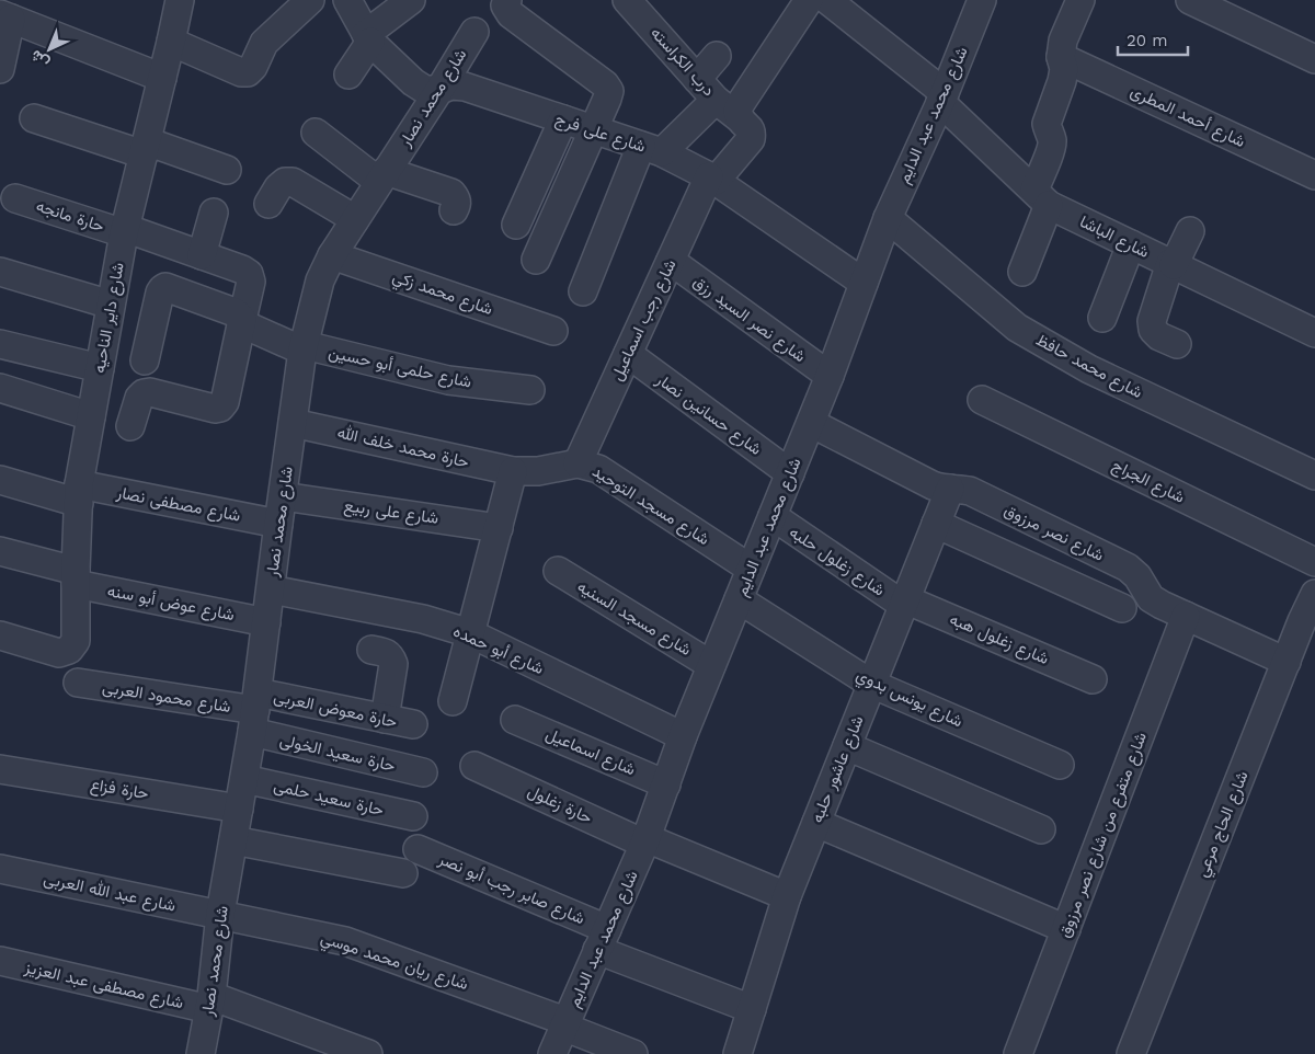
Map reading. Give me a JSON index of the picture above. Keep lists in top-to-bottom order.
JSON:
{
  "streets": {
    "street": [
      "درب الكراسته",
      "شارع محمد نصار",
      "شارع محمد عبد الدايم",
      "شارع أحمد المطرى",
      "شارع على فرج",
      "حارة مانجه",
      "شارع الباشا",
      "شارع محمد زكي",
      "شارع داير الناحيه",
      "شارع نصر السيد رزق",
      "شارع رجب اسماعيل",
      "شارع محمد حافظ",
      "شارع حلمى أبو حسين",
      "شارع حسانين نصار",
      "حارة محمد خلف الله",
      "شارع الجراج",
      "شارع مصطفى نصار",
      "شارع مسجد التوحيد",
      "شارع على ربيع",
      "شارع نصر مرزوق",
      "شارع زغلول حلبه",
      "شارع عوض أبو سنه",
      "شارع مسجد السنيه",
      "شارع زغلول هبه",
      "شارع أبو حمده",
      "شارع محمود العربى",
      "شارع يونس بدوي",
      "حارة معوض العربى",
      "شارع اسماعيل",
      "حارة سعيد الخولى",
      "شارع عاشور حلبه",
      "حارة فزاع",
      "حارة سعيد حلمى",
      "حارة زغلول",
      "شارع الحاج مرعي",
      "شارع متفرع من شارع نصر مرزوق",
      "شارع صابر رجب أبو نصر",
      "شارع عبد الله العربى",
      "شارع ريان محمد موسي",
      "شارع مصطفى عبد العزيز"
    ]
  },
  "crossings": [
    ["درب الكراسته", "شارع رجب اسماعيل"],
    ["شارع محمد نصار", "شارع على فرج"],
    ["شارع محمد نصار", "شارع محمد زكي"],
    ["شارع محمد نصار", "شارع حلمى أبو حسين"],
    ["شارع محمد نصار", "حارة محمد خلف الله"],
    ["شارع محمد نصار", "شارع مصطفى نصار"],
    ["شارع محمد نصار", "شارع على ربيع"],
    ["شارع محمد نصار", "شارع عوض أبو سنه"],
    ["شارع محمد نصار", "شارع أبو حمده"],
    ["شارع محمد نصار", "شارع محمود العربى"],
    ["شارع محمد نصار", "حارة معوض العربى"],
    ["شارع محمد نصار", "حارة سعيد الخولى"],
    ["شارع محمد نصار", "حارة فزاع"],
    ["شارع محمد نصار", "حارة سعيد حلمى"],
    ["شارع محمد نصار", "شارع عبد الله العربى"],
    ["شارع محمد نصار", "شارع ريان محمد موسي"],
    ["شارع محمد نصار", "شارع مصطفى عبد العزيز"],
    ["شارع محمد عبد الدايم", "شارع على فرج"],
    ["شارع محمد عبد الدايم", "شارع الباشا"],
    ["شارع محمد عبد الدايم", "شارع نصر السيد رزق"],
    ["شارع محمد عبد الدايم", "شارع محمد حافظ"],
    ["شارع محمد عبد الدايم", "شارع حسانين نصار"],
    ["شارع محمد عبد الدايم", "شارع مسجد التوحيد"],
    ["شارع محمد عبد الدايم", "شارع نصر مرزوق"],
    ["شارع محمد عبد الدايم", "شارع زغلول حلبه"],
    ["شارع محمد عبد الدايم", "شارع مسجد السنيه"],
    ["شارع محمد عبد الدايم", "شارع أبو حمده"],
    ["شارع محمد عبد الدايم", "شارع يونس بدوي"],
    ["شارع محمد عبد الدايم", "شارع اسماعيل"],
    ["شارع محمد عبد الدايم", "حارة زغلول"],
    ["شارع محمد عبد الدايم", "شارع صابر رجب أبو نصر"],
    ["شارع محمد عبد الدايم", "شارع ريان محمد موسي"],
    ["شارع على فرج", "شارع رجب اسماعيل"],
    ["حارة مانجه", "شارع داير الناحيه"],
    ["حارة مانجه", "شارع حلمى أبو حسين"],
    ["شارع داير الناحيه", "شارع حلمى أبو حسين"],
    ["شارع داير الناحيه", "شارع مصطفى نصار"],
    ["شارع داير الناحيه", "شارع عوض أبو سنه"],
    ["شارع نصر السيد رزق", "شارع رجب اسماعيل"],
    ["شارع رجب اسماعيل", "شارع حسانين نصار"],
    ["شارع رجب اسماعيل", "شارع مسجد التوحيد"],
    ["حارة محمد خلف الله", "شارع مسجد التوحيد"],
    ["شارع نصر مرزوق", "شارع عاشور حلبه"],
    ["شارع نصر مرزوق", "شارع الحاج مرعي"],
    ["شارع نصر مرزوق", "شارع متفرع من شارع نصر مرزوق"],
    ["شارع زغلول حلبه", "شارع زغلول هبه"],
    ["شارع زغلول حلبه", "شارع عاشور حلبه"],
    ["شارع زغلول هبه", "شارع عاشور حلبه"],
    ["شارع محمود العربى", "حارة معوض العربى"],
    ["شارع محمود العربى", "حارة سعيد الخولى"],
    ["شارع يونس بدوي", "شارع عاشور حلبه"],
    ["حارة معوض العربى", "حارة سعيد الخولى"],
    ["شارع عاشور حلبه", "حارة زغلول"],
    ["شارع عاشور حلبه", "شارع صابر رجب أبو نصر"],
    ["شارع عبد الله العربى", "شارع ريان محمد موسي"]
  ],
  "scale_bar": "20 m",
  "north": "bottom left"
}
